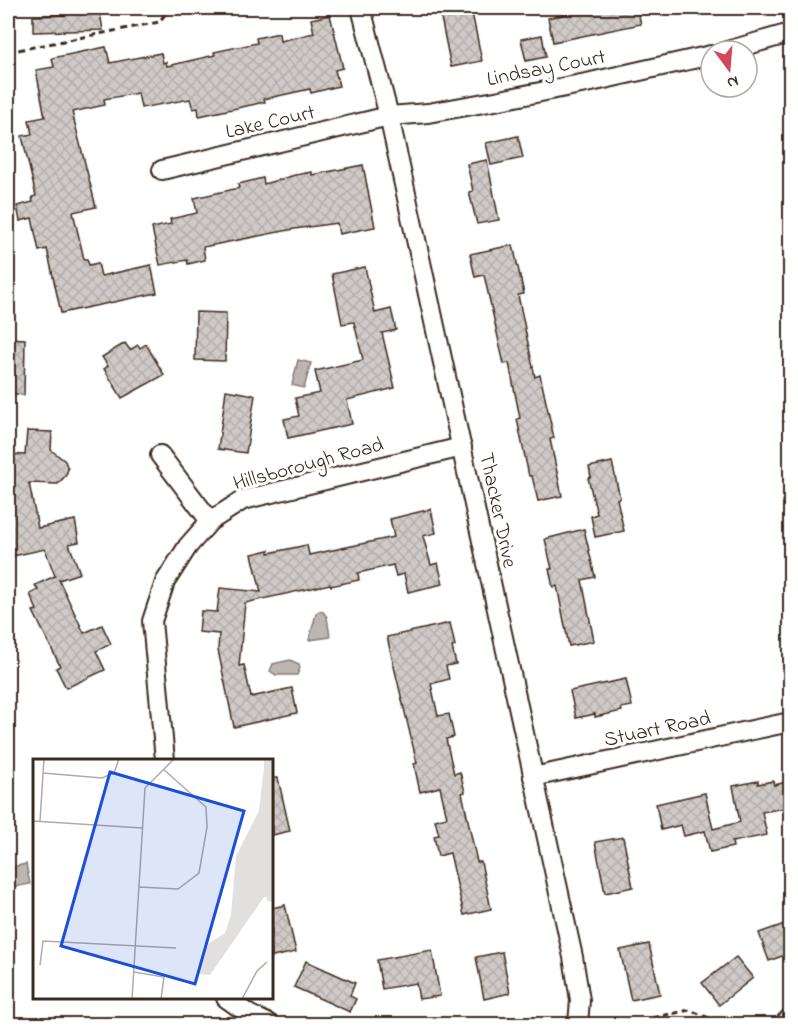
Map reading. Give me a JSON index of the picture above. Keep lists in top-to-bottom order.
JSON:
{
  "streets": {
    "street": [
      "Lindsay Court",
      "Lake Court",
      "Hillsborough Road",
      "Thacker Drive",
      "Stuart Road"
    ]
  },
  "crossings": [
    ["Lindsay Court", "Lake Court"],
    ["Lindsay Court", "Thacker Drive"],
    ["Lake Court", "Thacker Drive"],
    ["Hillsborough Road", "Thacker Drive"],
    ["Thacker Drive", "Stuart Road"]
  ],
  "north": "bottom"
}
